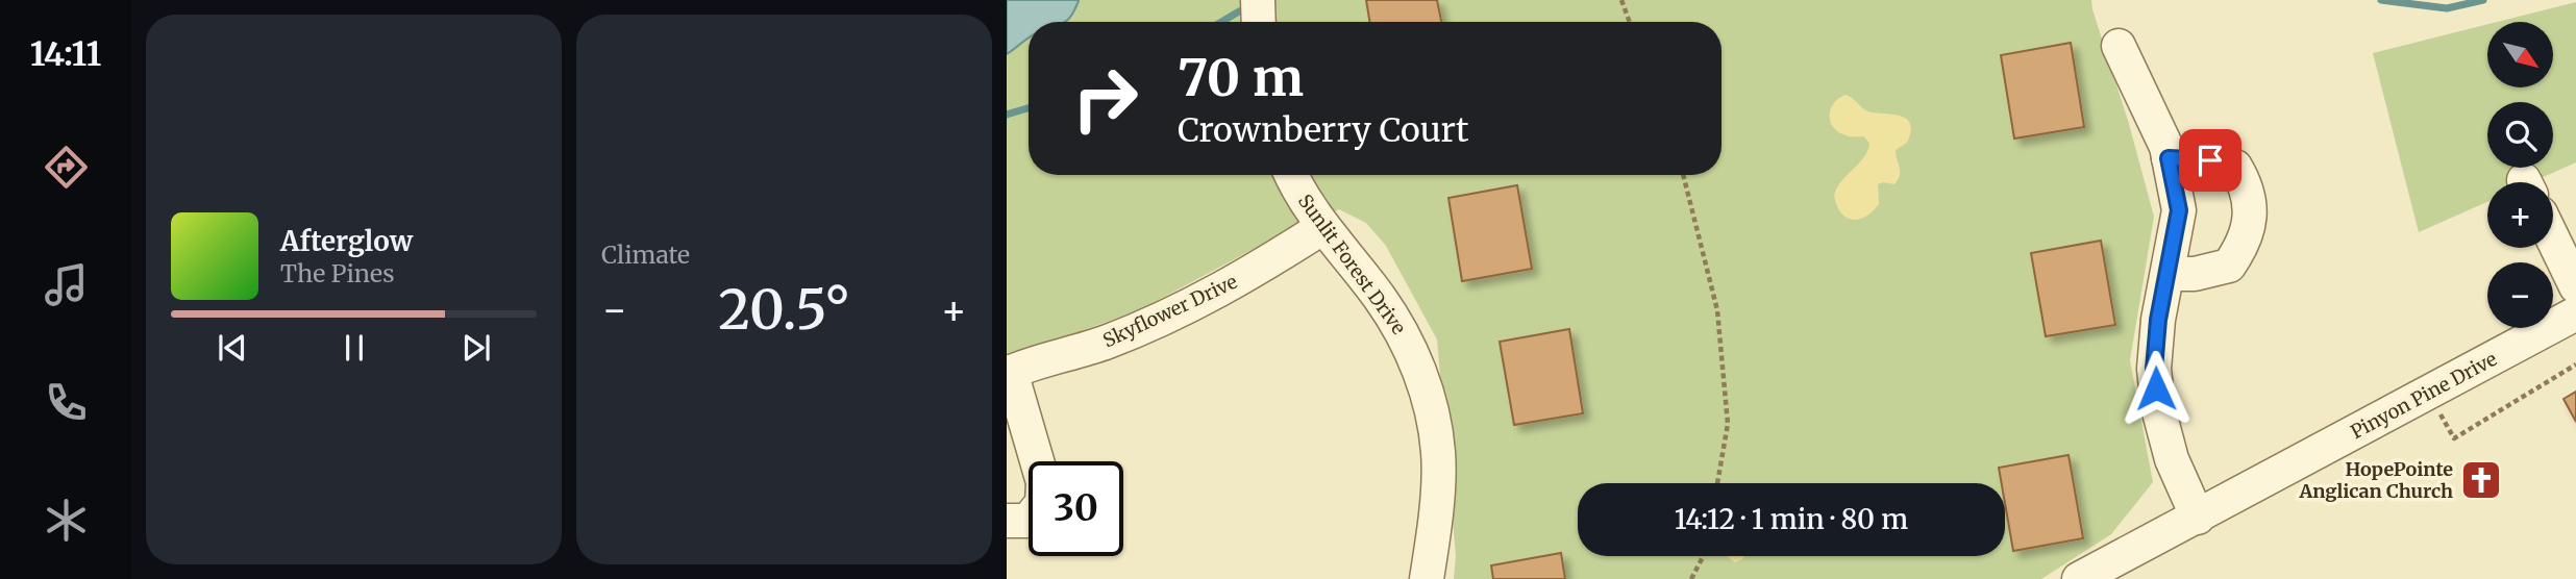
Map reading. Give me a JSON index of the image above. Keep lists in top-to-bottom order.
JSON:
{
  "streets": {
    "street": ["Sunlit Forest Drive", "Skyflower Drive", "Pinyon Pine Drive"]
  },
  "crossings": [
    ["Sunlit Forest Drive", "Skyflower Drive"]
  ],
  "places": {
    "church": ["HopePointe Anglican Church"]
  },
  "north": "bottom right",
  "page": {
    "tabs": "14:11",
    "tile": "Climate",
    "map_buttons": ["+", "−"],
    "turn": ["70 m", "Crownberry Court"],
    "song": ["Afterglow", "The Pines"],
    "heat": ["−", "20.5°", "+"],
    "limit": "30",
    "trip": "14:12 · 1 min · 80 m"
  }
}
